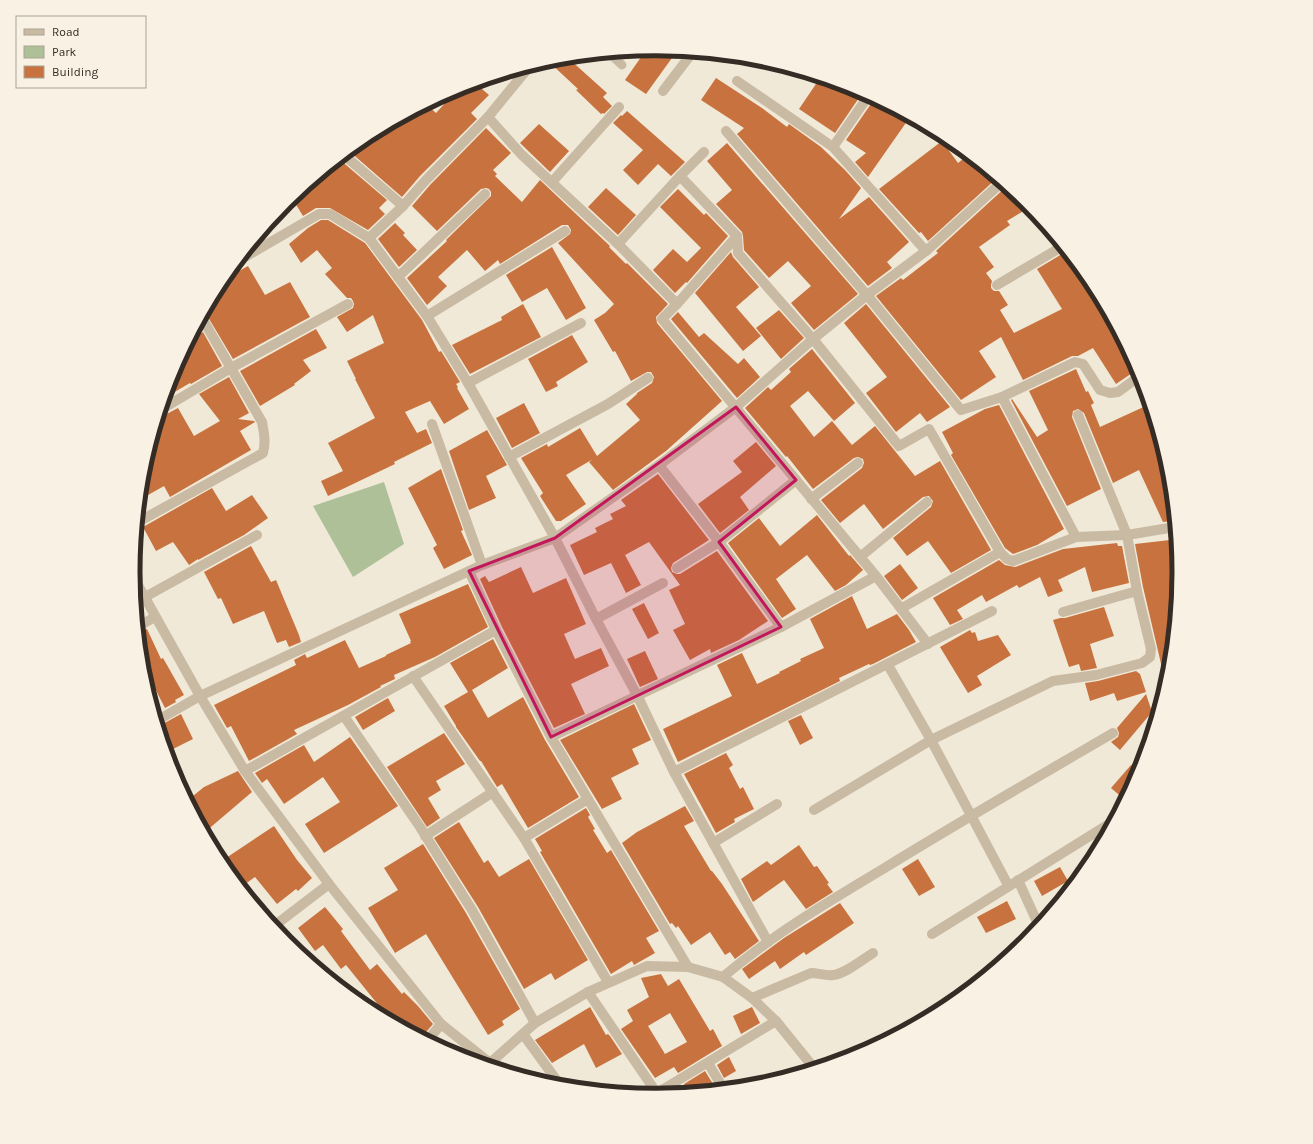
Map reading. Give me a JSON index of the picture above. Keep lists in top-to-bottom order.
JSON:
{
  "legend": ["Road", "Park", "Building"]
}
